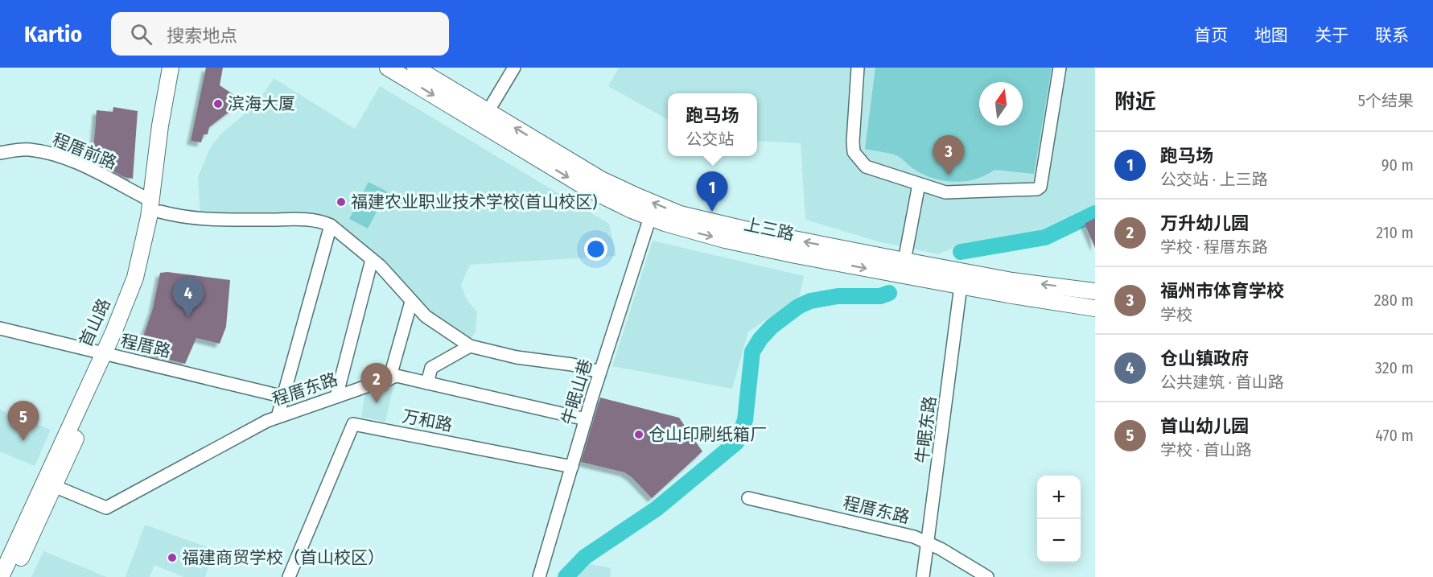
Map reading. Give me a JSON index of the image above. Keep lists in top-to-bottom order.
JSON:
{
  "streets": {
    "main road": ["上三路", "首山路"],
    "street": [
      "程厝前路",
      "程厝路",
      "程厝东路",
      "牛眠山巷",
      "万和路",
      "牛眠东路"
    ]
  },
  "crossings": [
    ["程厝前路", "首山路"],
    ["上三路", "牛眠山巷"],
    ["上三路", "牛眠东路"],
    ["首山路", "程厝路"],
    ["首山路", "程厝东路"],
    ["程厝东路", "牛眠山巷"],
    ["程厝东路", "牛眠东路"],
    ["牛眠山巷", "万和路"]
  ],
  "places": [
    "滨海大厦",
    "福建农业职业技术学校(首山校区)",
    "仓山印刷纸箱厂",
    "福建商贸学校（首山校区）"
  ],
  "north": "top",
  "page": {
    "header": "Kartio",
    "search": "搜索地点",
    "nav": [
      "首页",
      "地图",
      "关于",
      "联系"
    ],
    "heading": ["附近", "5个结果"],
    "popup": ["跑马场", "公交站"],
    "list": [
      {
        "mark": "1",
        "name": "跑马场",
        "note": "公交站 · 上三路",
        "value": "90 m"
      },
      {
        "mark": "2",
        "name": "万升幼儿园",
        "note": "学校 · 程厝东路",
        "value": "210 m"
      },
      {
        "mark": "3",
        "name": "福州市体育学校",
        "note": "学校",
        "value": "280 m"
      },
      {
        "mark": "4",
        "name": "仓山镇政府",
        "note": "公共建筑 · 首山路",
        "value": "320 m"
      },
      {
        "mark": "5",
        "name": "首山幼儿园",
        "note": "学校 · 首山路",
        "value": "470 m"
      }
    ],
    "pins": [
      "3",
      "1",
      "4",
      "2",
      "5"
    ],
    "map_buttons": ["+", "−"]
  }
}
